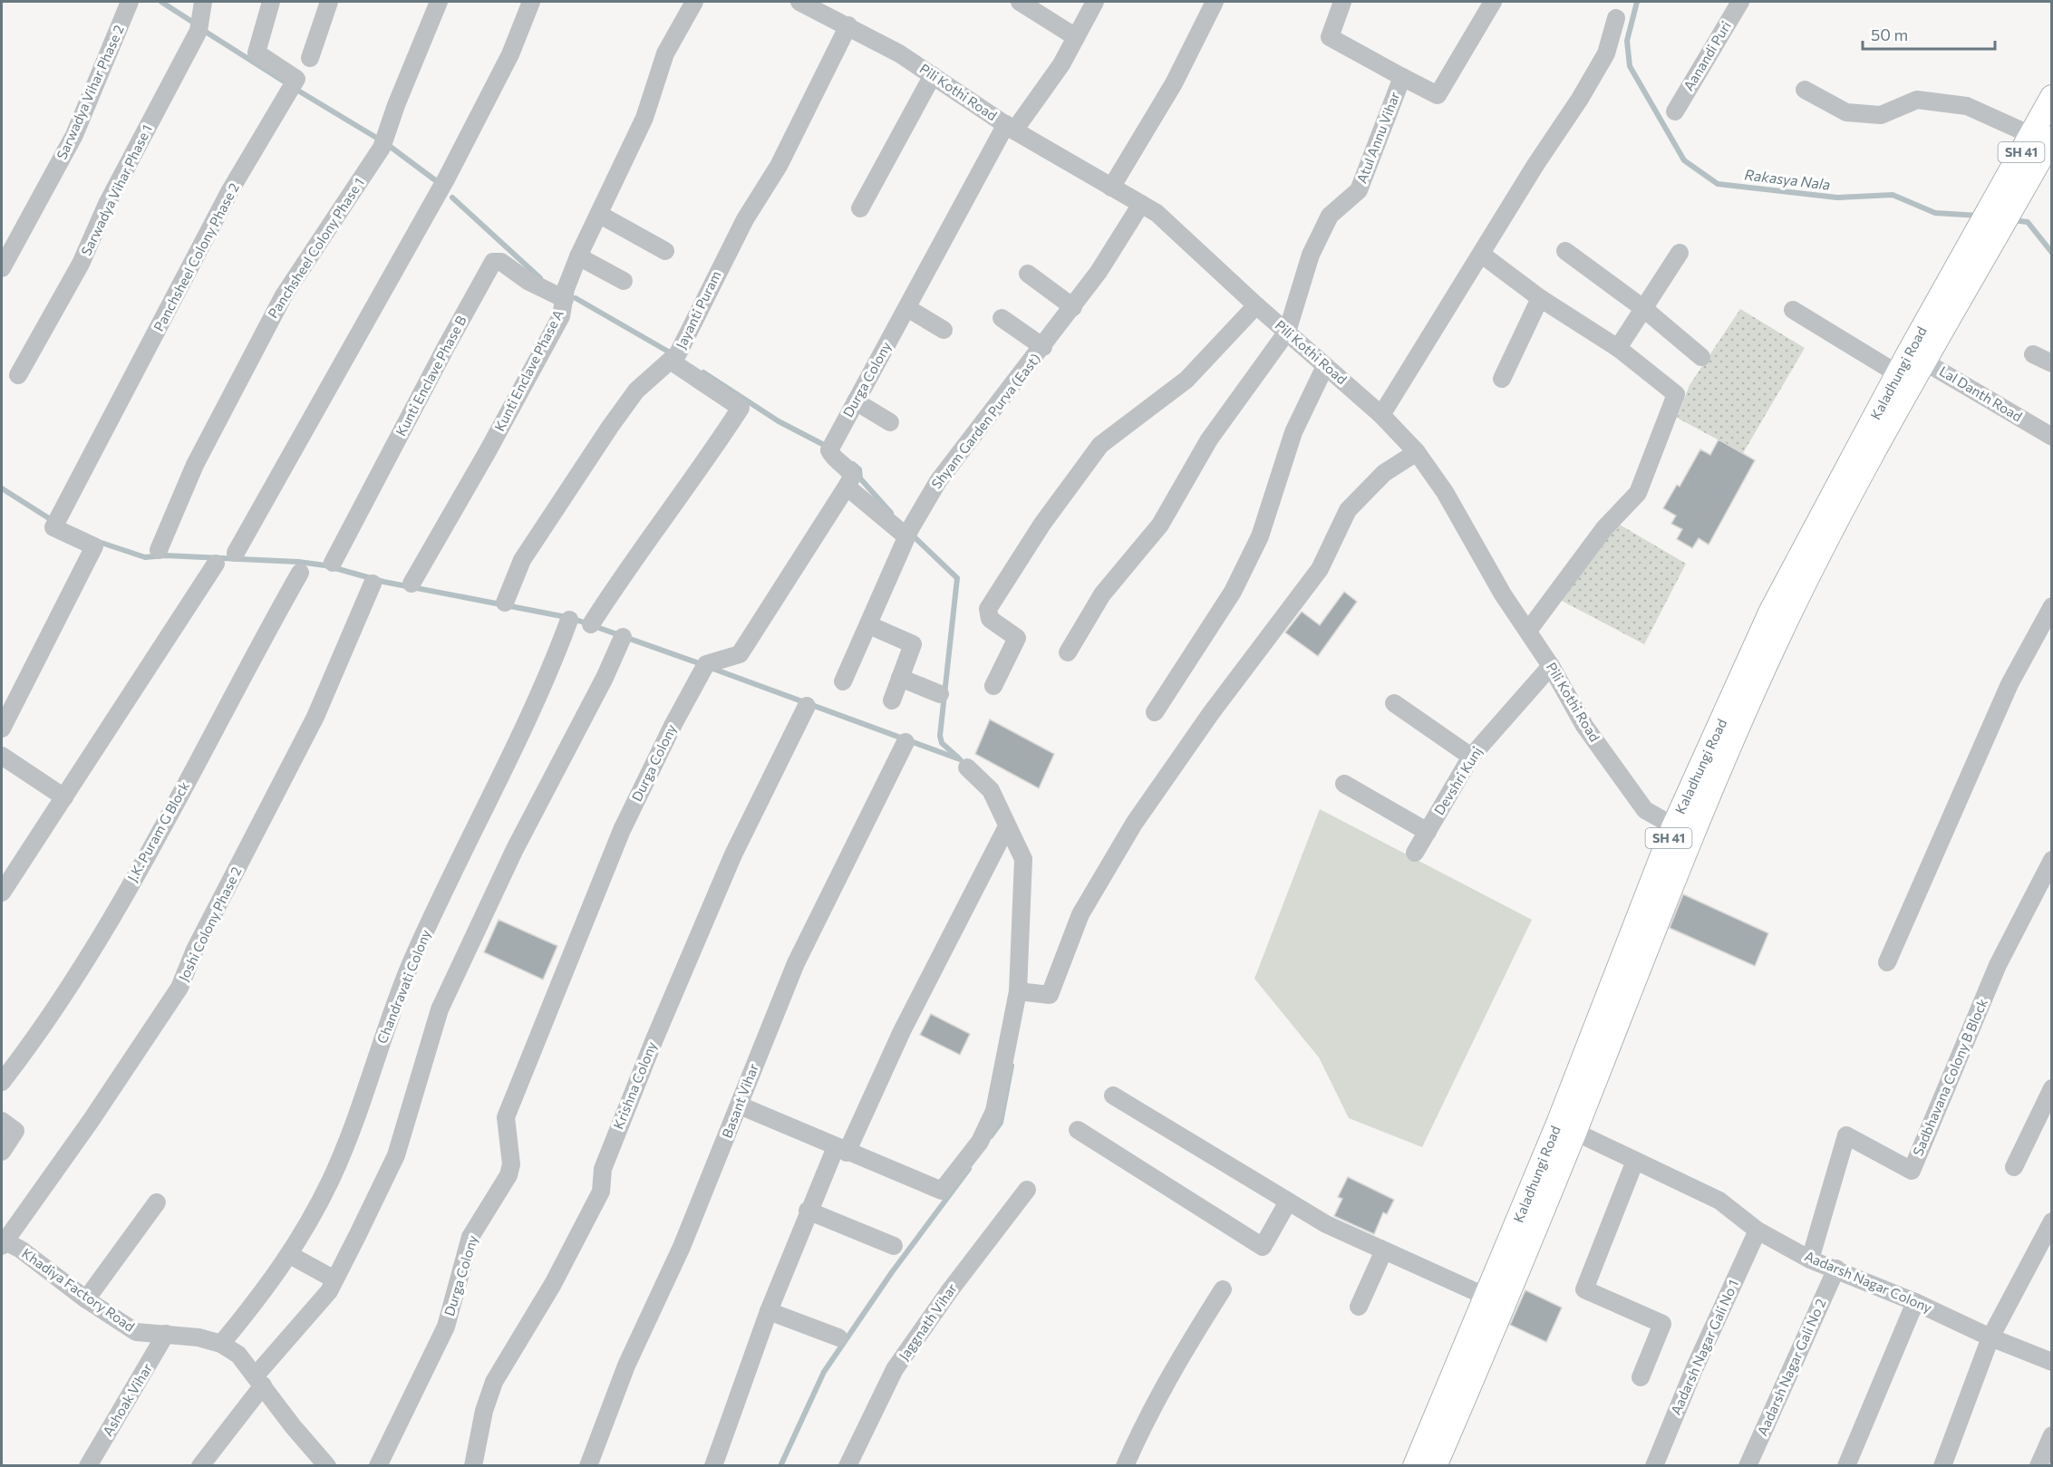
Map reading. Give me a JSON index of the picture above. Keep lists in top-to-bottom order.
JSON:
{
  "streets": {
    "main road": ["SH 41", "Kaladhungi Road"],
    "street": [
      "Aanandi Puri",
      "Sarwadya Vihar Phase 2",
      "Pili Kothi Road",
      "Atul Annu Vihar",
      "Sarwadya Vihar Phase 1",
      "Panchsheel Colony Phase 1",
      "Panchsheel Colony Phase 2",
      "Jayanti Puram",
      "Kunti Enclave Phase A",
      "Kunti Enclave Phase B",
      "Durga Colony",
      "Lal Danth Road",
      "Shyam Garden Purva (East)",
      "Devshri Kunj",
      "J.K. Puram G Block",
      "Joshi Colony Phase 2",
      "Chandravati Colony",
      "Sadbhavana Colony B Block",
      "Krishna Colony",
      "Basant Vihar",
      "Aadarsh Nagar Colony",
      "Khadiya Factory Road",
      "Jaggnath Vihar",
      "Aadarsh Nagar Gali No 1",
      "Aadarsh Nagar Gali No 2",
      "Ashoak Vihar"
    ]
  },
  "crossings": [
    ["Pili Kothi Road", "Atul Annu Vihar"],
    ["Pili Kothi Road", "Jayanti Puram"],
    ["Pili Kothi Road", "Kaladhungi Road"],
    ["Pili Kothi Road", "Durga Colony"],
    ["Pili Kothi Road", "Shyam Garden Purva (East)"],
    ["Pili Kothi Road", "Devshri Kunj"],
    ["Kunti Enclave Phase A", "Kunti Enclave Phase B"],
    ["Kaladhungi Road", "Lal Danth Road"],
    ["Kaladhungi Road", "Aadarsh Nagar Colony"],
    ["Joshi Colony Phase 2", "Khadiya Factory Road"],
    ["Chandravati Colony", "Khadiya Factory Road"],
    ["Sadbhavana Colony B Block", "Aadarsh Nagar Colony"],
    ["Aadarsh Nagar Colony", "Aadarsh Nagar Gali No 1"],
    ["Aadarsh Nagar Colony", "Aadarsh Nagar Gali No 2"],
    ["Khadiya Factory Road", "Ashoak Vihar"]
  ],
  "water": ["Rakasya Nala"],
  "scale_bar": "50 m"
}
